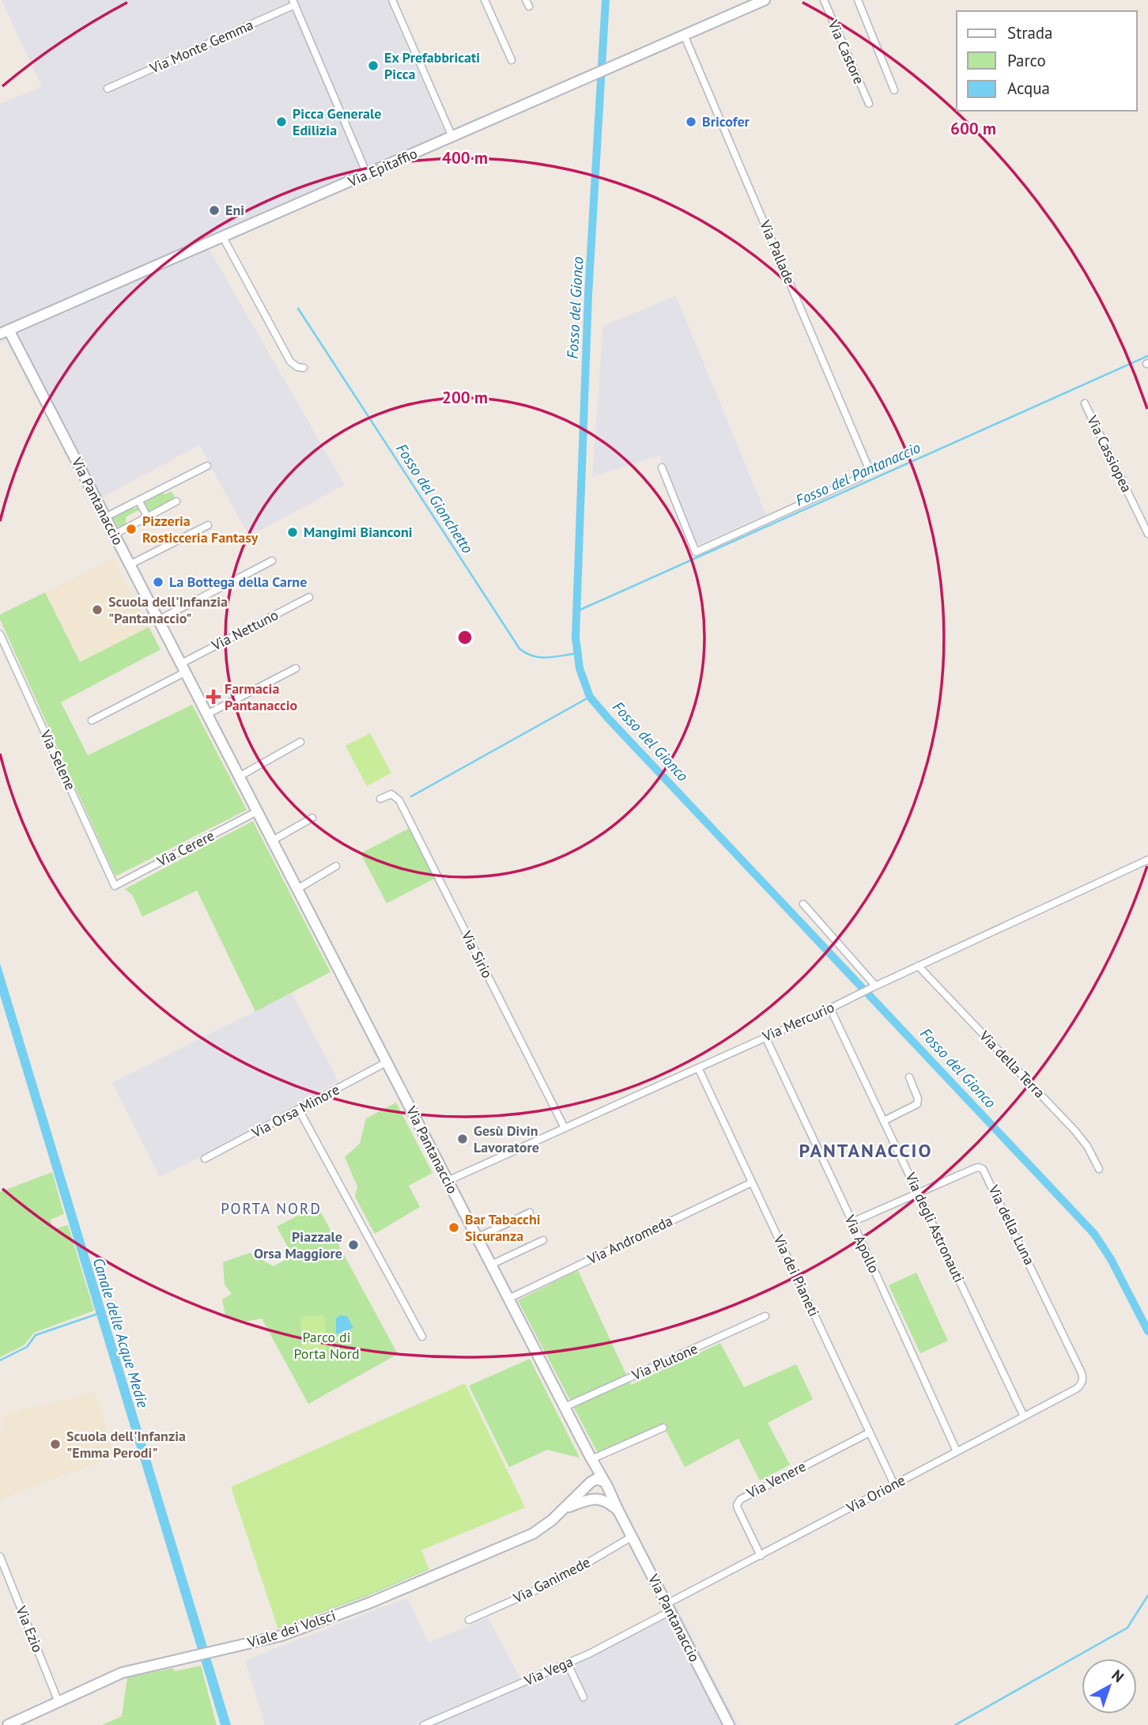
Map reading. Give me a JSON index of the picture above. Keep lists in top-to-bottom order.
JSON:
{
  "streets": {
    "street": [
      "Via Monte Gemma",
      "Via Castore",
      "Via Epitaffio",
      "Via Pallade",
      "Via Cassiopea",
      "Via Pantanaccio",
      "Via Nettuno",
      "Via Selene",
      "Via Cerere",
      "Via Sirio",
      "Via Mercurio",
      "Via della Terra",
      "Via Orsa Minore",
      "Via della Luna",
      "Via degli Astronauti",
      "Via Andromeda",
      "Via Apollo",
      "Via dei Pianeti",
      "Via Plutone",
      "Via Venere",
      "Via Orione",
      "Via Ganimede",
      "Via Ezio",
      "Viale dei Volsci",
      "Via Vega"
    ]
  },
  "crossings": [
    ["Via Epitaffio", "Via Pallade"],
    ["Via Epitaffio", "Via Pantanaccio"],
    ["Via Pantanaccio", "Via Nettuno"],
    ["Via Pantanaccio", "Via Cerere"],
    ["Via Pantanaccio", "Via Mercurio"],
    ["Via Pantanaccio", "Via Orsa Minore"],
    ["Via Pantanaccio", "Via Andromeda"],
    ["Via Pantanaccio", "Via Plutone"],
    ["Via Pantanaccio", "Via Orione"],
    ["Via Pantanaccio", "Via Ganimede"],
    ["Via Pantanaccio", "Viale dei Volsci"],
    ["Via Pantanaccio", "Via Vega"],
    ["Via Selene", "Via Cerere"],
    ["Via Sirio", "Via Mercurio"],
    ["Via Mercurio", "Via della Terra"],
    ["Via Mercurio", "Via degli Astronauti"],
    ["Via Mercurio", "Via Apollo"],
    ["Via Mercurio", "Via dei Pianeti"],
    ["Via della Luna", "Via degli Astronauti"],
    ["Via della Luna", "Via Apollo"],
    ["Via della Luna", "Via Orione"],
    ["Via degli Astronauti", "Via Orione"],
    ["Via Andromeda", "Via dei Pianeti"],
    ["Via Apollo", "Via Orione"],
    ["Via dei Pianeti", "Via Venere"],
    ["Via dei Pianeti", "Via Orione"],
    ["Via Venere", "Via Orione"],
    ["Via Orione", "Via Vega"],
    ["Via Ezio", "Viale dei Volsci"]
  ],
  "districts": ["PANTANACCIO", "PORTA NORD"],
  "water": [
    "Fosso del Gionco",
    "Fosso del Pantanaccio",
    "Fosso del Gionchetto",
    "Canale delle Acque Medie"
  ],
  "parks": ["Parco di Porta Nord"],
  "places": {
    "other": [
      "Ex Prefabbricati Picca",
      "Picca Generale Edilizia",
      "Bricofer",
      "Eni",
      "Pizzeria Rosticceria Fantasy",
      "Mangimi Bianconi",
      "La Bottega della Carne",
      "Scuola dell'Infanzia \"Pantanaccio\"",
      "Gesù Divin Lavoratore",
      "Bar Tabacchi Sicuranza",
      "Piazzale Orsa Maggiore",
      "Scuola dell'Infanzia \"Emma Perodi\""
    ],
    "health": ["Farmacia Pantanaccio"]
  },
  "legend": ["Strada", "Parco", "Acqua"],
  "north": "top right",
  "rings": ["600 m", "400 m", "200 m"]
}
